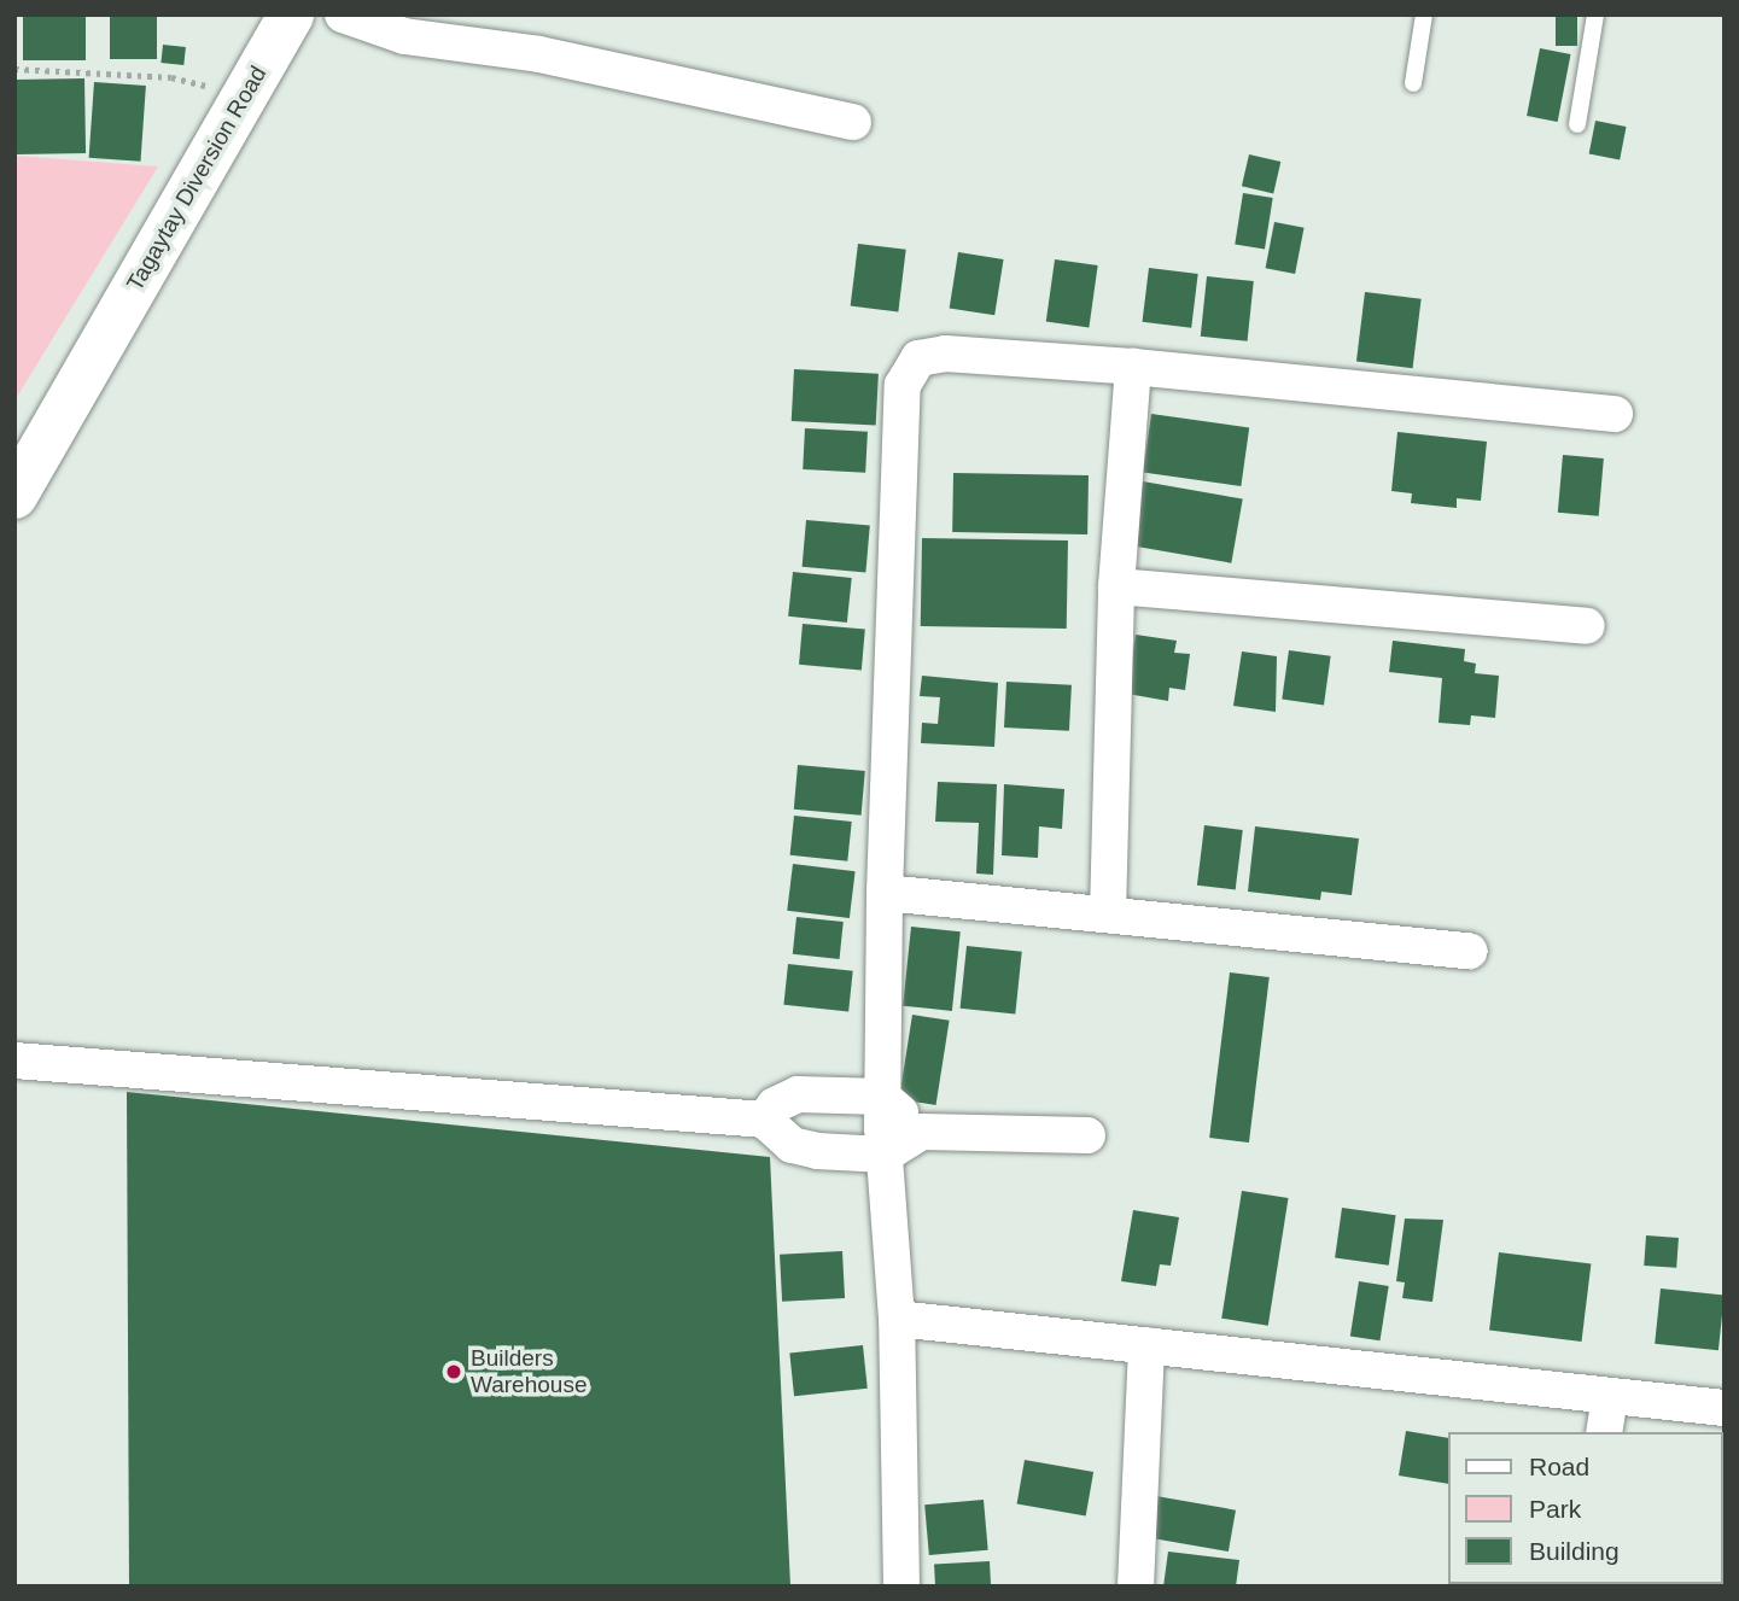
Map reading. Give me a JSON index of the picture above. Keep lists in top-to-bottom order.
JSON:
{
  "streets": {
    "street": ["Tagaytay Diversion Road"]
  },
  "places": ["Builders Warehouse"],
  "legend": ["Road", "Park", "Building"]
}
